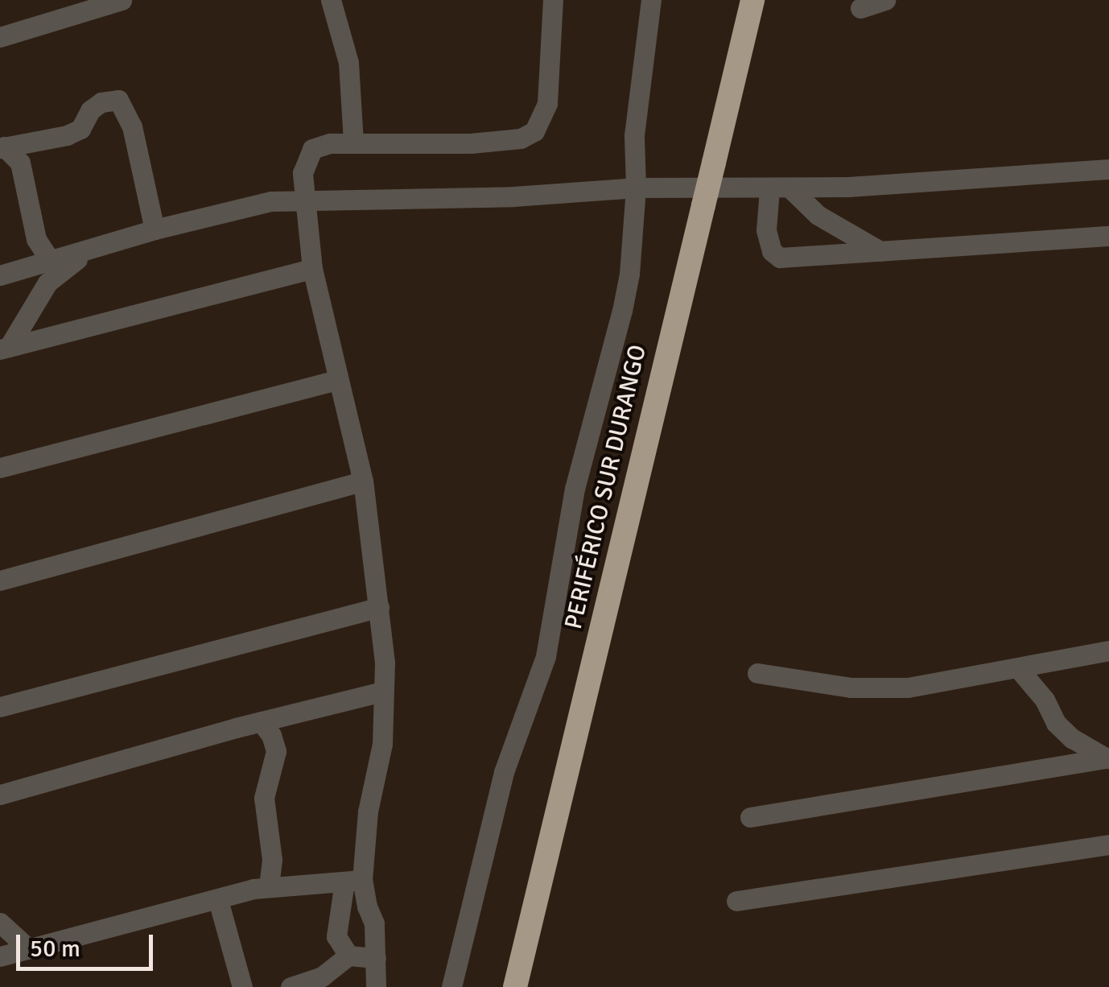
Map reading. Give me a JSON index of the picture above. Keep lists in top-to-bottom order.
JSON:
{
  "streets": {
    "highway": ["PERIFÉRICO SUR DURANGO"]
  },
  "scale_bar": "50 m"
}
